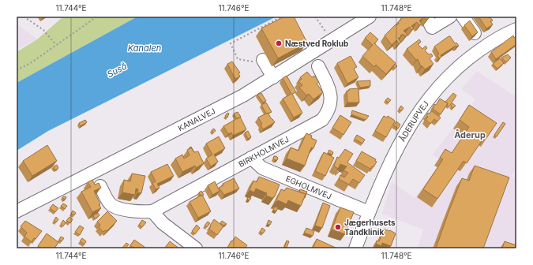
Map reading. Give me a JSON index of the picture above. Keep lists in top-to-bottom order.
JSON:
{
  "streets": {
    "street": [
      "KANALVEJ",
      "ÅDERUPVEJ",
      "BIRKHOLMVEJ",
      "EGHOLMVEJ"
    ]
  },
  "crossings": [
    ["ÅDERUPVEJ", "EGHOLMVEJ"],
    ["BIRKHOLMVEJ", "EGHOLMVEJ"]
  ],
  "districts": ["Åderup"],
  "water": ["Kanalen", "Suså"],
  "places": ["Næstved Roklub", "Jægerhusets Tandklinik"],
  "coordinates": ["11.744°E", "11.746°E", "11.748°E"]
}
